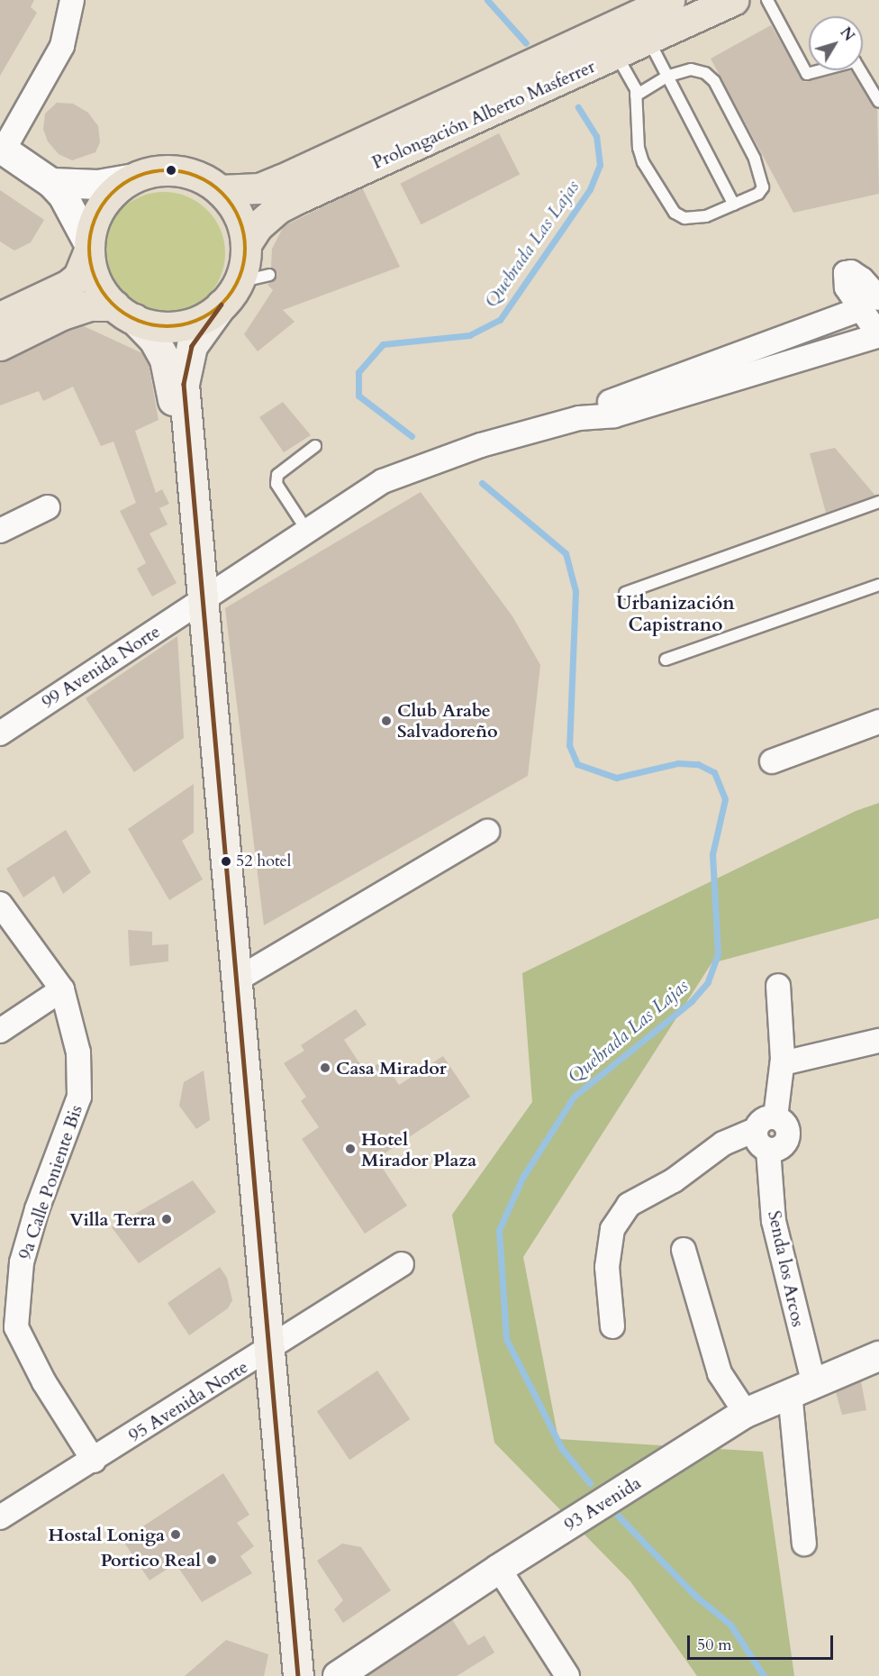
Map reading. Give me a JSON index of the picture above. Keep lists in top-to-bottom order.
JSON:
{
  "streets": {
    "main road": ["Prolongación Alberto Masferrer"],
    "street": [
      "99 Avenida Norte",
      "9a Calle Poniente Bis",
      "Senda los Arcos",
      "95 Avenida Norte",
      "93 Avenida"
    ]
  },
  "crossings": [
    ["9a Calle Poniente Bis", "95 Avenida Norte"],
    ["Senda los Arcos", "93 Avenida"]
  ],
  "districts": ["Urbanización Capistrano"],
  "water": ["Quebrada Las Lajas"],
  "places": [
    "Club Arabe Salvadoreño",
    "52 hotel",
    "Casa Mirador",
    "Hotel Mirador Plaza",
    "Villa Terra",
    "Hostal Loniga",
    "Portico Real"
  ],
  "scale_bar": "50 m",
  "north": "top right"
}
